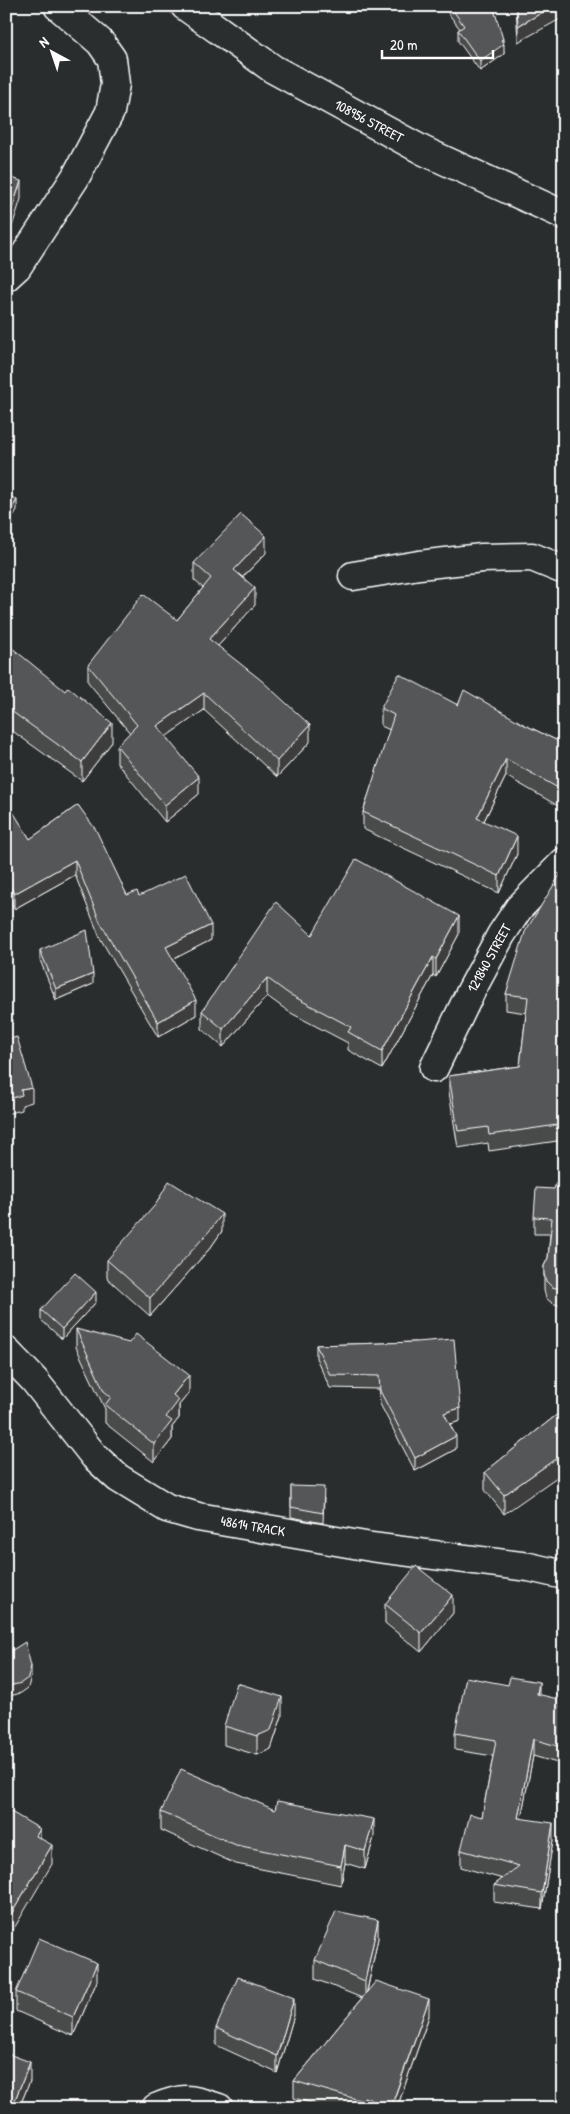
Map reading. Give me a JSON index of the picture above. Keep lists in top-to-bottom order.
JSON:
{
  "streets": {
    "street": ["108956 STREET", "121840 STREET", "48614 TRACK"]
  },
  "scale_bar": "20 m",
  "north": "top left"
}
